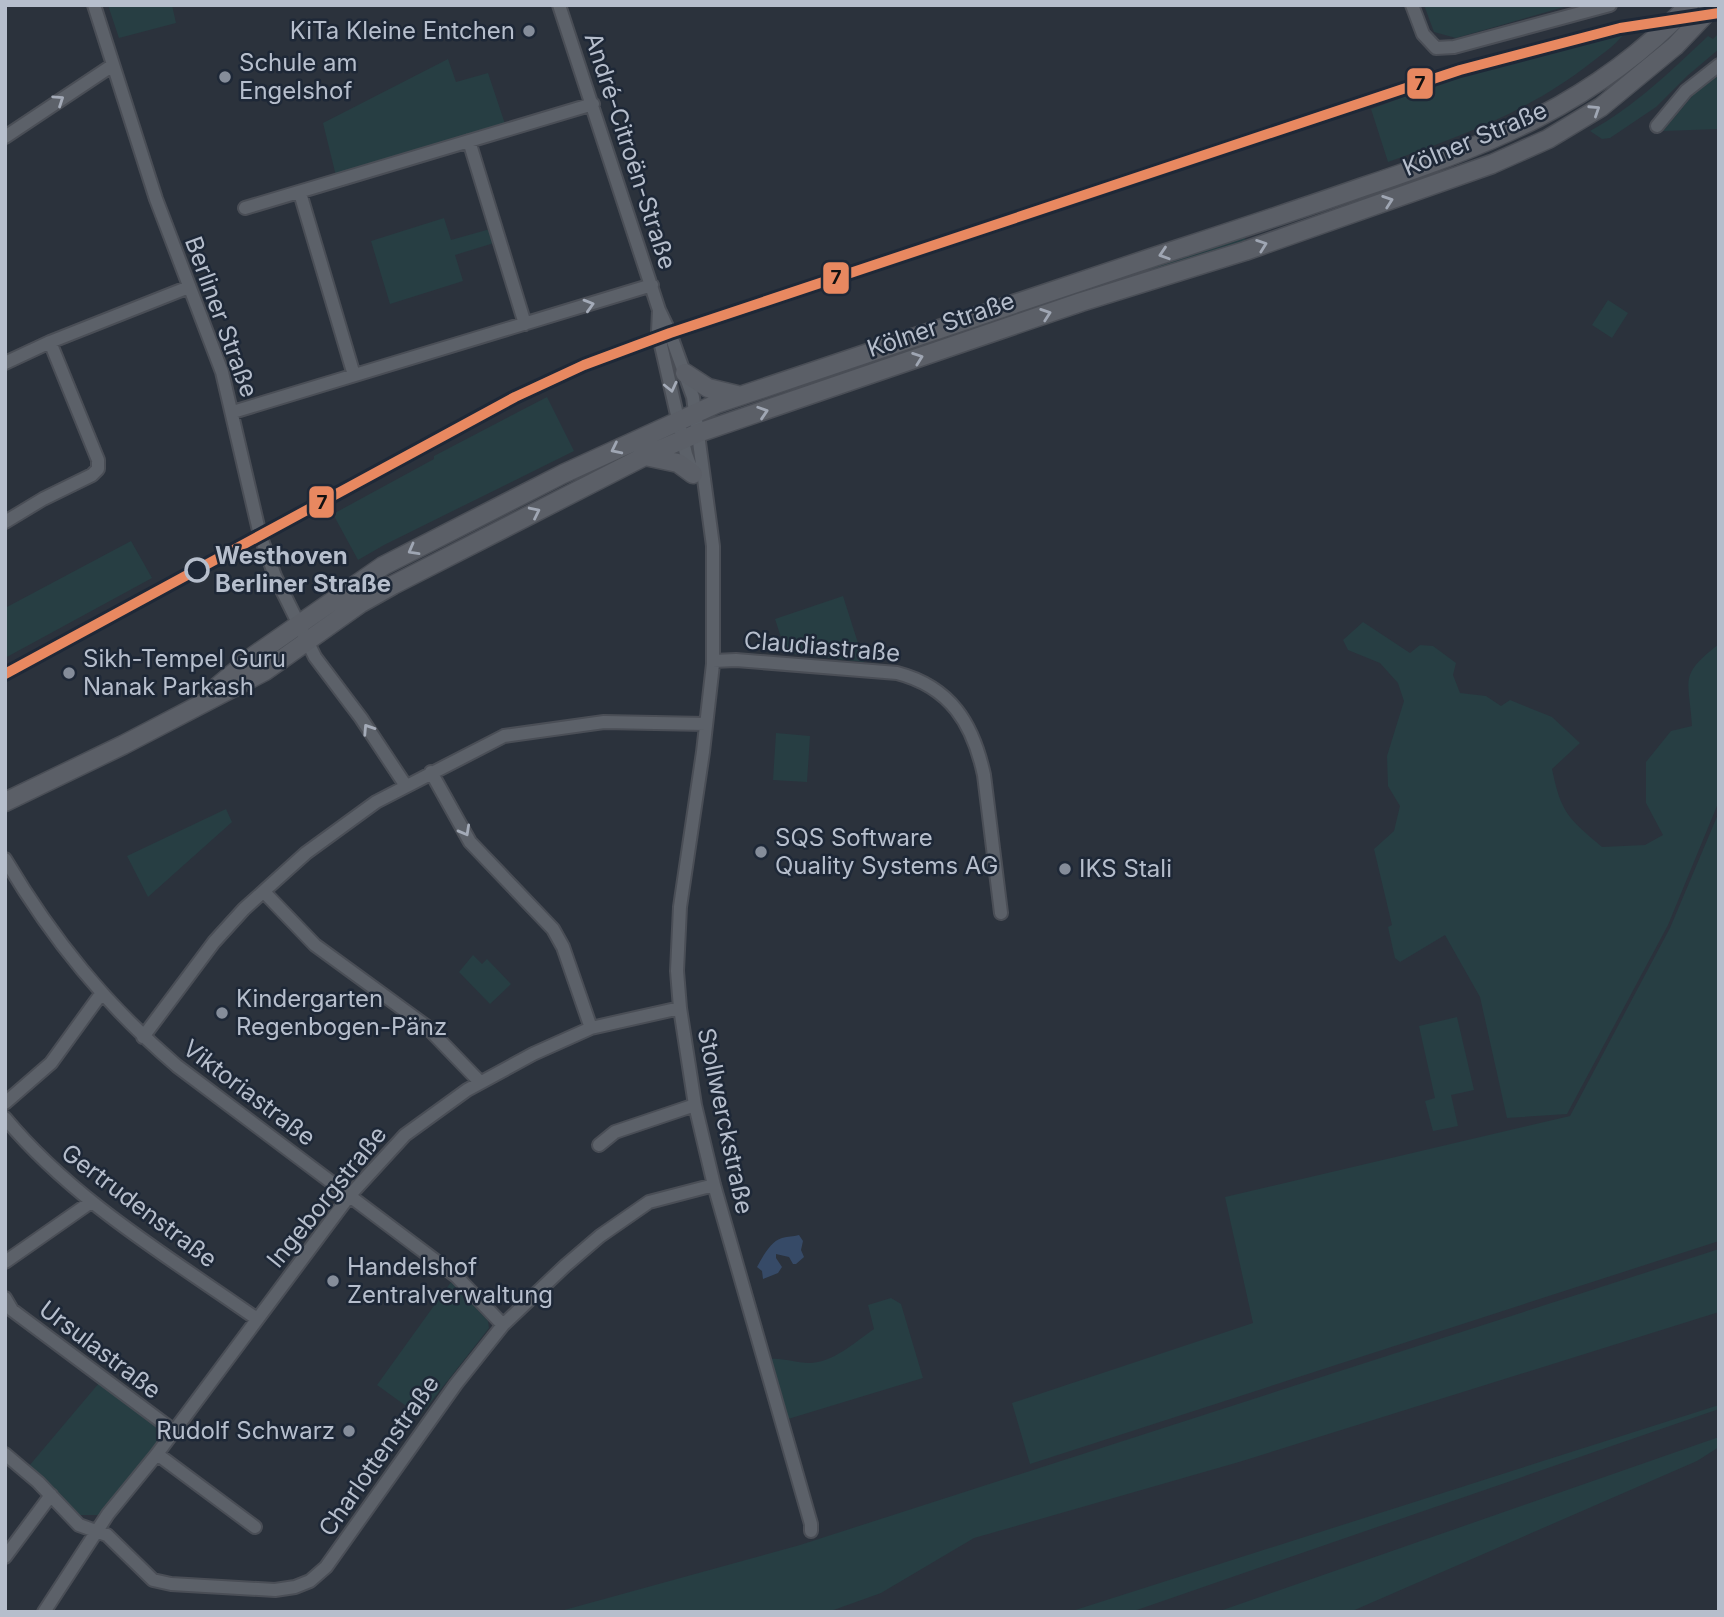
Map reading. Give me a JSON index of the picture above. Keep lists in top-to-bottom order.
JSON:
{
  "streets": {
    "main road": ["Kölner Straße"],
    "street": [
      "André-Citroën-Straße",
      "Berliner Straße",
      "Claudiastraße",
      "Viktoriastraße",
      "Stollwerckstraße",
      "Ingeborgstraße",
      "Gertrudenstraße",
      "Ursulastraße",
      "Charlottenstraße"
    ]
  },
  "crossings": [
    ["Kölner Straße", "André-Citroën-Straße"],
    ["Kölner Straße", "Berliner Straße"],
    ["Kölner Straße", "Stollwerckstraße"],
    ["André-Citroën-Straße", "Stollwerckstraße"],
    ["Claudiastraße", "Stollwerckstraße"],
    ["Viktoriastraße", "Ingeborgstraße"],
    ["Viktoriastraße", "Charlottenstraße"],
    ["Stollwerckstraße", "Ingeborgstraße"],
    ["Stollwerckstraße", "Charlottenstraße"],
    ["Ingeborgstraße", "Gertrudenstraße"],
    ["Ingeborgstraße", "Ursulastraße"],
    ["Ingeborgstraße", "Charlottenstraße"]
  ],
  "places": [
    "KiTa Kleine Entchen",
    "Schule am Engelshof",
    "Westhoven Berliner Straße",
    "Sikh-Tempel Guru Nanak Parkash",
    "SQS Software Quality Systems AG",
    "IKS Stali",
    "Kindergarten Regenbogen-Pänz",
    "Handelshof Zentralverwaltung",
    "Rudolf Schwarz"
  ],
  "lines": ["transit line 7"]
}
